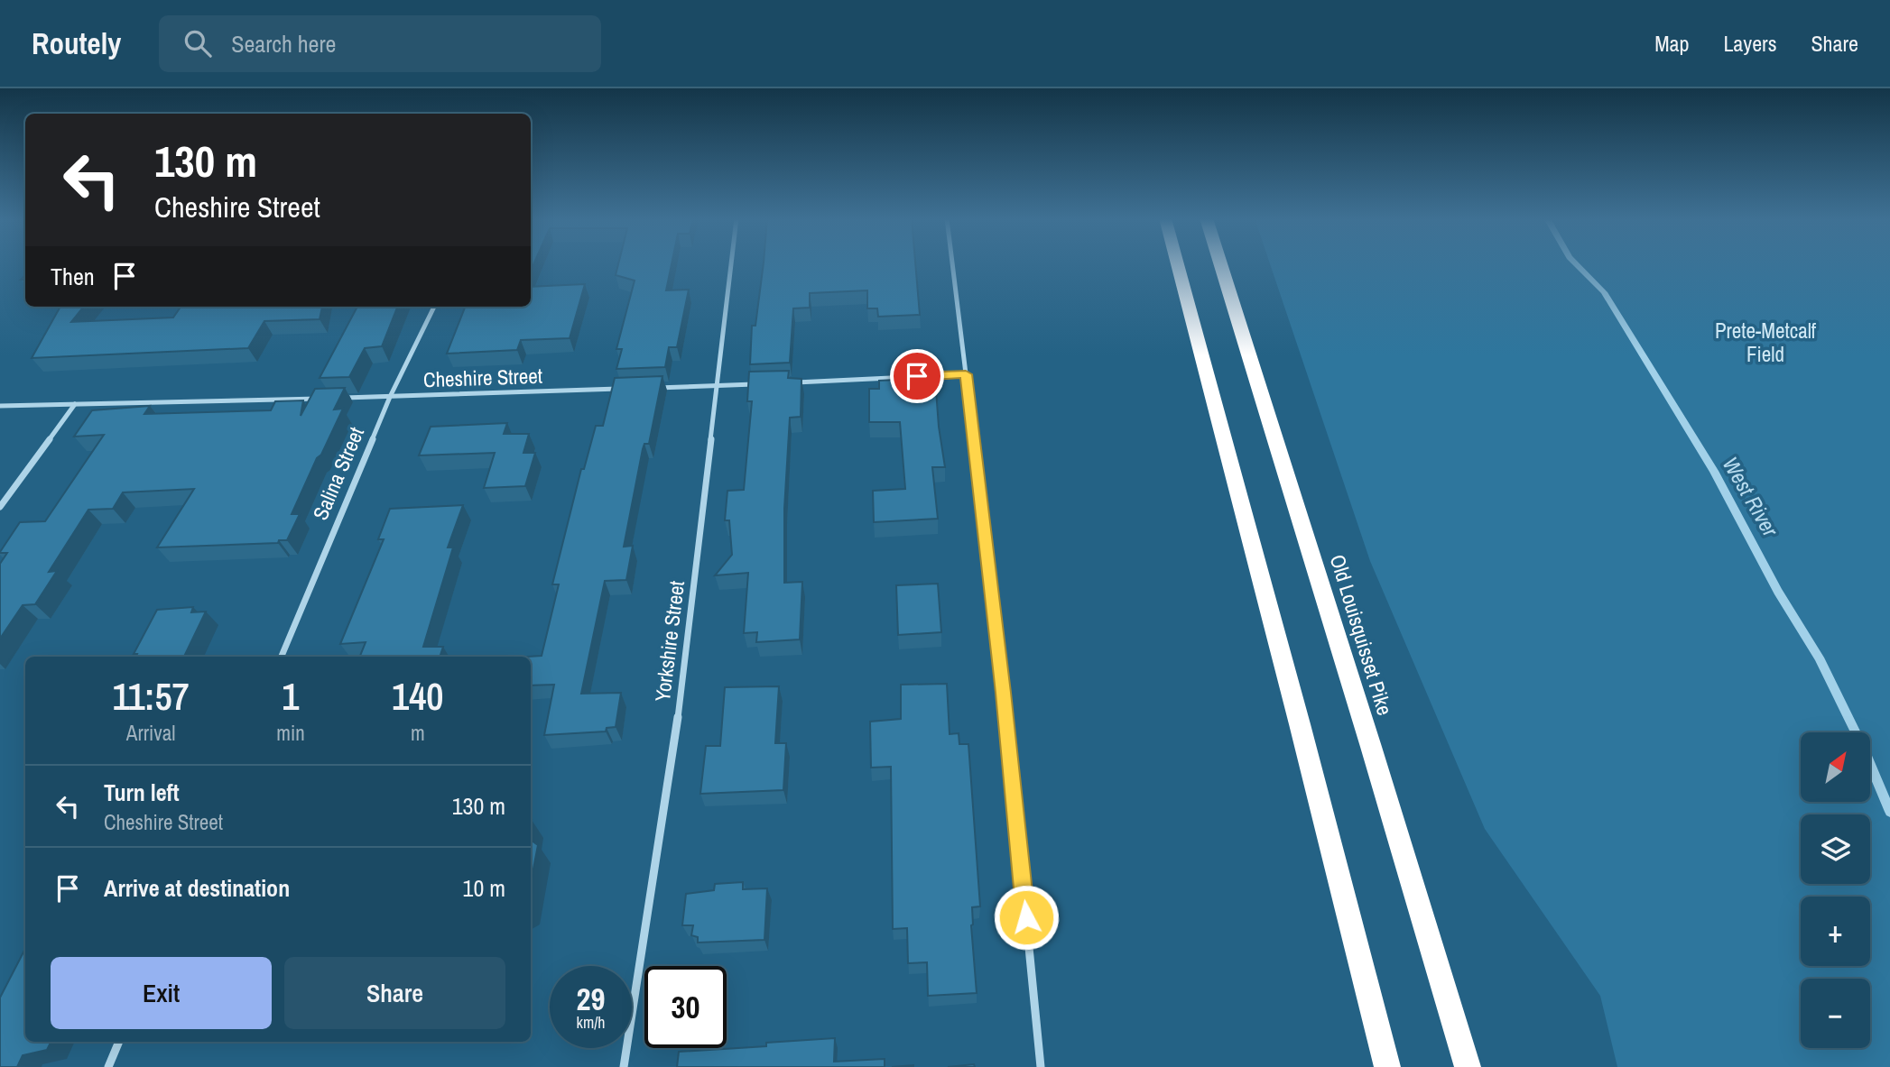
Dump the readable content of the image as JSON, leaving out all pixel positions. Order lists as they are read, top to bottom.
{
  "streets": {
    "highway": ["Old Louisquisset Pike"],
    "street": ["Cheshire Street", "Salina Street", "Yorkshire Street"]
  },
  "crossings": [
    ["Cheshire Street", "Salina Street"]
  ],
  "water": ["West River"],
  "parks": ["Prete-Metcalf Field"],
  "north": "top right",
  "page": {
    "header": "Routely",
    "search": "Search here",
    "nav": ["Map", "Layers", "Share"],
    "turn": ["130 m", "Cheshire Street"],
    "then": "Then",
    "eta": [
      "11:57",
      "Arrival",
      "1",
      "min",
      "140",
      "m"
    ],
    "map_buttons": ["+", "−"],
    "list": [
      {
        "name": "Turn left",
        "note": "Cheshire Street",
        "value": "130 m"
      },
      {
        "name": "Arrive at destination",
        "value": "10 m"
      }
    ],
    "buttons": ["Exit", "Share"],
    "speed": "29 km/h",
    "limit": "30"
  }
}
